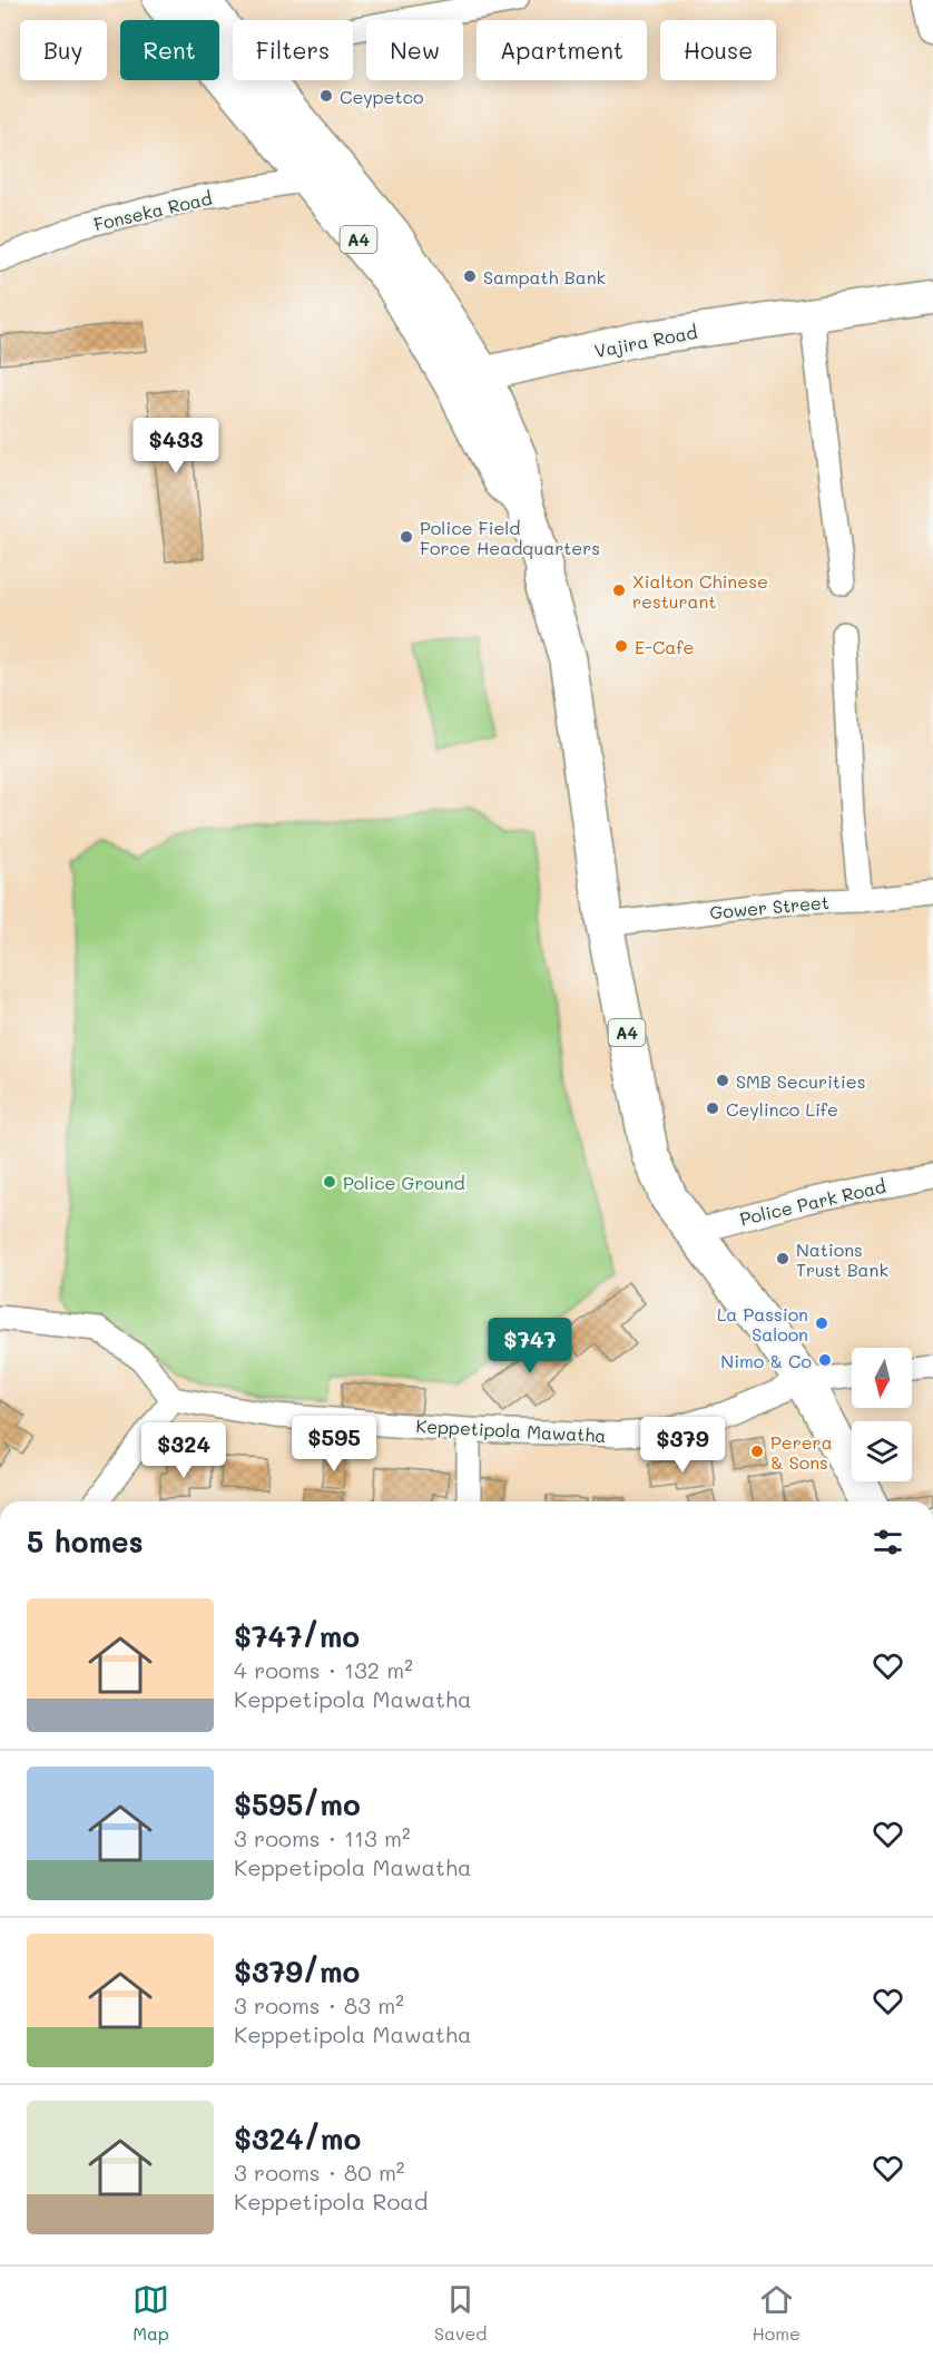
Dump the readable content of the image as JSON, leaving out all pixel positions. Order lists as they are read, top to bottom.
{
  "streets": {
    "highway": ["A4"],
    "main road": ["Vajira Road"],
    "street": [
      "Fonseka Road",
      "Gower Street",
      "Police Park Road",
      "Keppetipola Mawatha"
    ]
  },
  "crossings": [
    ["Fonseka Road", "A4"],
    ["A4", "Vajira Road"],
    ["A4", "Gower Street"],
    ["A4", "Police Park Road"],
    ["A4", "Keppetipola Mawatha"]
  ],
  "places": [
    "Ceypetco",
    "Sampath Bank",
    "Police Field Force Headquarters",
    "Xialton Chinese resturant",
    "E-Cafe",
    "SMB Securities",
    "Ceylinco Life",
    "Police Ground",
    "Nations Trust Bank",
    "La Passion Saloon",
    "Nimo & Co",
    "Perera & Sons"
  ],
  "north": "bottom",
  "page": {
    "chip": [
      "Buy",
      "Rent",
      "Filters",
      "New",
      "Apartment",
      "House"
    ],
    "price": [
      "$433",
      "$747",
      "$595",
      "$379",
      "$324"
    ],
    "heading": "5 homes",
    "list": [
      {
        "name": "$747/mo",
        "note": "4 rooms · 132 m² · Keppetipola Mawatha"
      },
      {
        "name": "$595/mo",
        "note": "3 rooms · 113 m² · Keppetipola Mawatha"
      },
      {
        "name": "$379/mo",
        "note": "3 rooms · 83 m² · Keppetipola Mawatha"
      },
      {
        "name": "$324/mo",
        "note": "3 rooms · 80 m² · Keppetipola Road"
      }
    ],
    "tabs": ["Map", "Saved", "Home"]
  }
}
